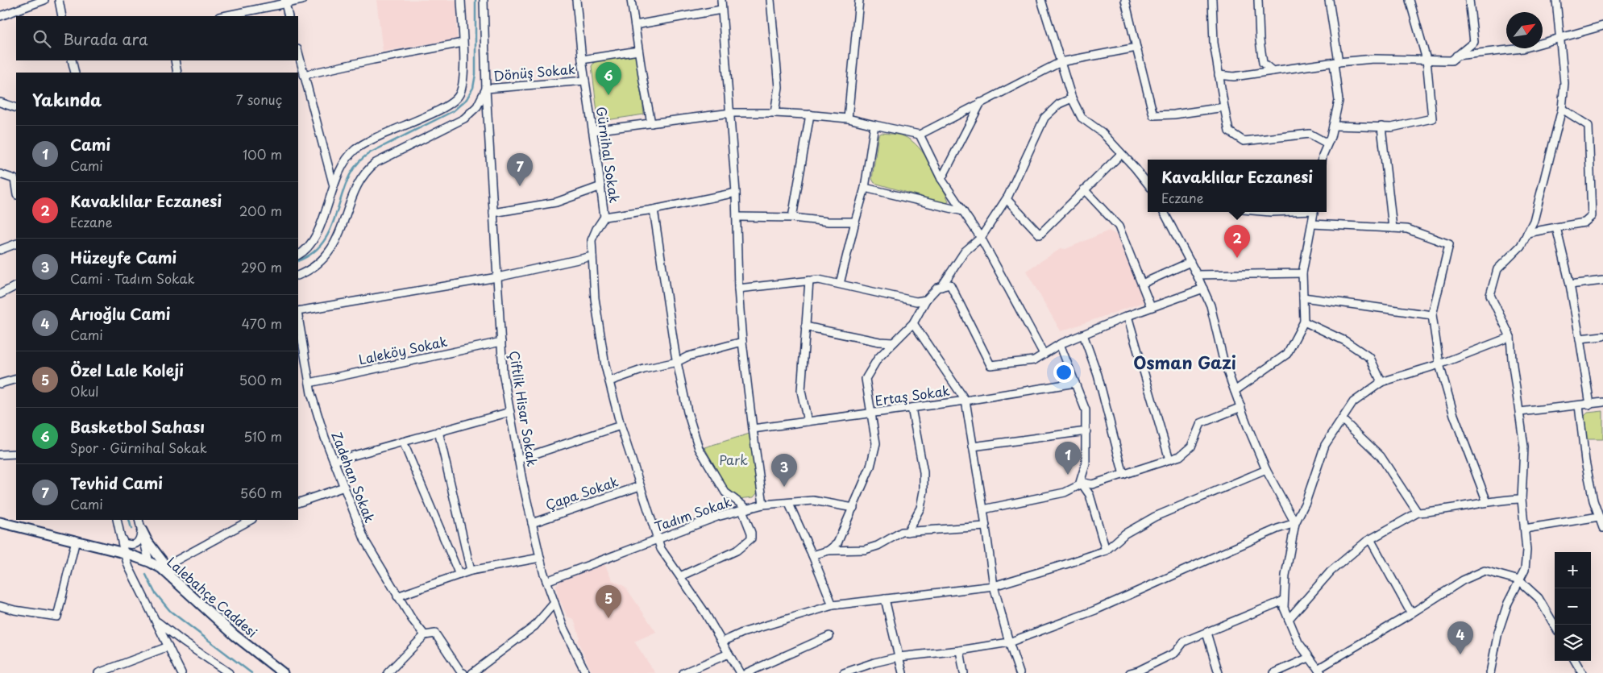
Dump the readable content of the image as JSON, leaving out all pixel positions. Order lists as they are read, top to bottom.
{
  "streets": {
    "street": [
      "Dönüş Sokak",
      "Gürnihal Sokak",
      "Laleköy Sokak",
      "Ertaş Sokak",
      "Çiftlik Hisar Sokak",
      "Zadehan Sokak",
      "Çapa Sokak",
      "Tadım Sokak",
      "Lalebahçe Caddesi"
    ]
  },
  "crossings": [
    ["Dönüş Sokak", "Gürnihal Sokak"],
    ["Dönüş Sokak", "Çiftlik Hisar Sokak"],
    ["Laleköy Sokak", "Çiftlik Hisar Sokak"],
    ["Laleköy Sokak", "Zadehan Sokak"],
    ["Çiftlik Hisar Sokak", "Çapa Sokak"],
    ["Çiftlik Hisar Sokak", "Tadım Sokak"]
  ],
  "districts": ["Osman Gazi"],
  "parks": ["Park"],
  "north": "top right",
  "page": {
    "search": "Burada ara",
    "pins": [
      "6",
      "7",
      "2",
      "1",
      "3",
      "5",
      "4"
    ],
    "heading": ["Yakında", "7 sonuç"],
    "list": [
      {
        "mark": "1",
        "name": "Cami",
        "note": "Cami",
        "value": "100 m"
      },
      {
        "mark": "2",
        "name": "Kavaklılar Eczanesi",
        "note": "Eczane",
        "value": "200 m"
      },
      {
        "mark": "3",
        "name": "Hüzeyfe Cami",
        "note": "Cami · Tadım Sokak",
        "value": "290 m"
      },
      {
        "mark": "4",
        "name": "Arıoğlu Cami",
        "note": "Cami",
        "value": "470 m"
      },
      {
        "mark": "5",
        "name": "Özel Lale Koleji",
        "note": "Okul",
        "value": "500 m"
      },
      {
        "mark": "6",
        "name": "Basketbol Sahası",
        "note": "Spor · Gürnihal Sokak",
        "value": "510 m"
      },
      {
        "mark": "7",
        "name": "Tevhid Cami",
        "note": "Cami",
        "value": "560 m"
      }
    ],
    "popup": ["Kavaklılar Eczanesi", "Eczane"],
    "map_buttons": ["+", "−"]
  }
}
